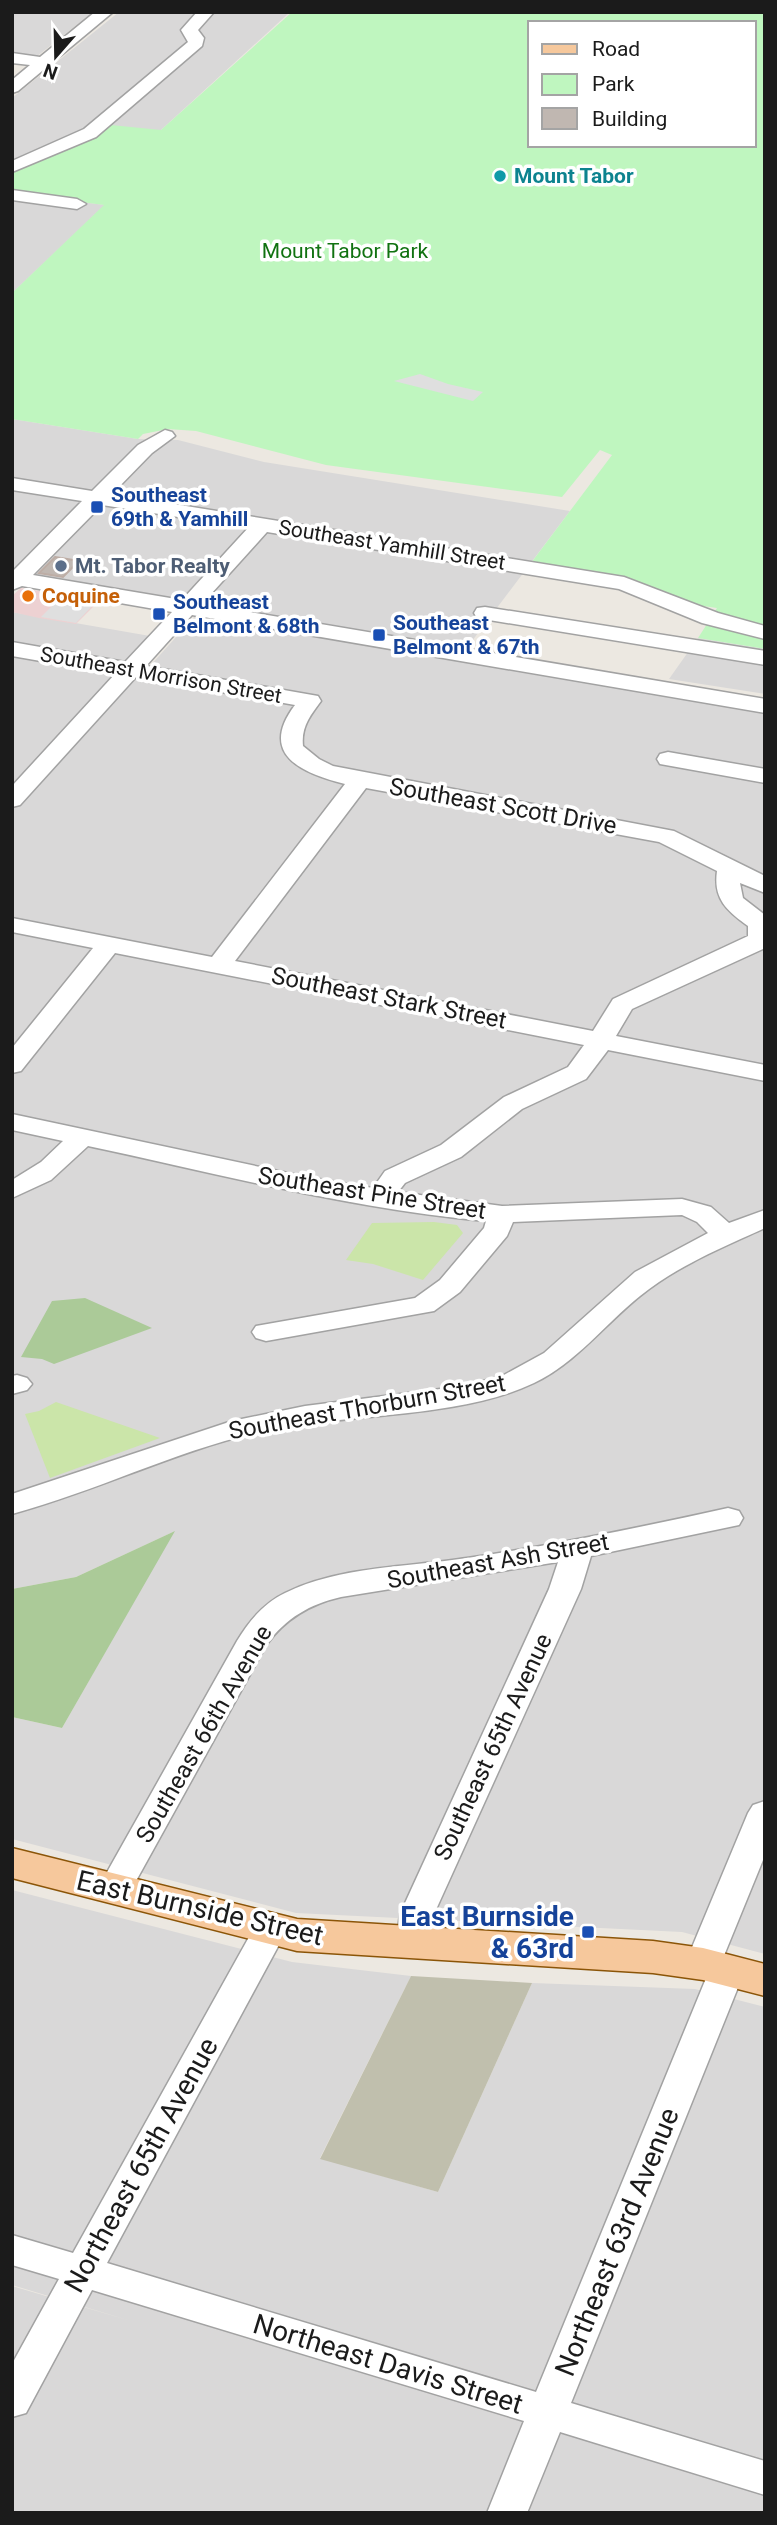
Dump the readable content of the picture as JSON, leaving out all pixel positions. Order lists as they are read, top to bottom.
{
  "streets": {
    "main road": ["East Burnside Street"],
    "street": [
      "Southeast Yamhill Street",
      "Southeast Morrison Street",
      "Southeast Scott Drive",
      "Southeast Stark Street",
      "Southeast Pine Street",
      "Southeast Thorburn Street",
      "Southeast Ash Street",
      "Southeast 66th Avenue",
      "Southeast 65th Avenue",
      "Northeast 65th Avenue",
      "Northeast 63rd Avenue",
      "Northeast Davis Street"
    ]
  },
  "crossings": [
    ["Southeast Morrison Street", "Southeast Scott Drive"],
    ["Southeast Pine Street", "Southeast Thorburn Street"],
    ["Southeast Ash Street", "Southeast 66th Avenue"],
    ["Southeast Ash Street", "Southeast 65th Avenue"],
    ["Southeast 66th Avenue", "East Burnside Street"],
    ["Southeast 65th Avenue", "East Burnside Street"],
    ["East Burnside Street", "Northeast 65th Avenue"],
    ["East Burnside Street", "Northeast 63rd Avenue"],
    ["Northeast 65th Avenue", "Northeast Davis Street"],
    ["Northeast 63rd Avenue", "Northeast Davis Street"]
  ],
  "parks": ["Mount Tabor Park"],
  "places": {
    "other": ["Mount Tabor", "Mt. Tabor Realty", "Coquine"],
    "transit": [
      "Southeast 69th & Yamhill",
      "Southeast Belmont & 68th",
      "Southeast Belmont & 67th",
      "East Burnside & 63rd"
    ]
  },
  "legend": ["Road", "Park", "Building"],
  "north": "bottom"
}
